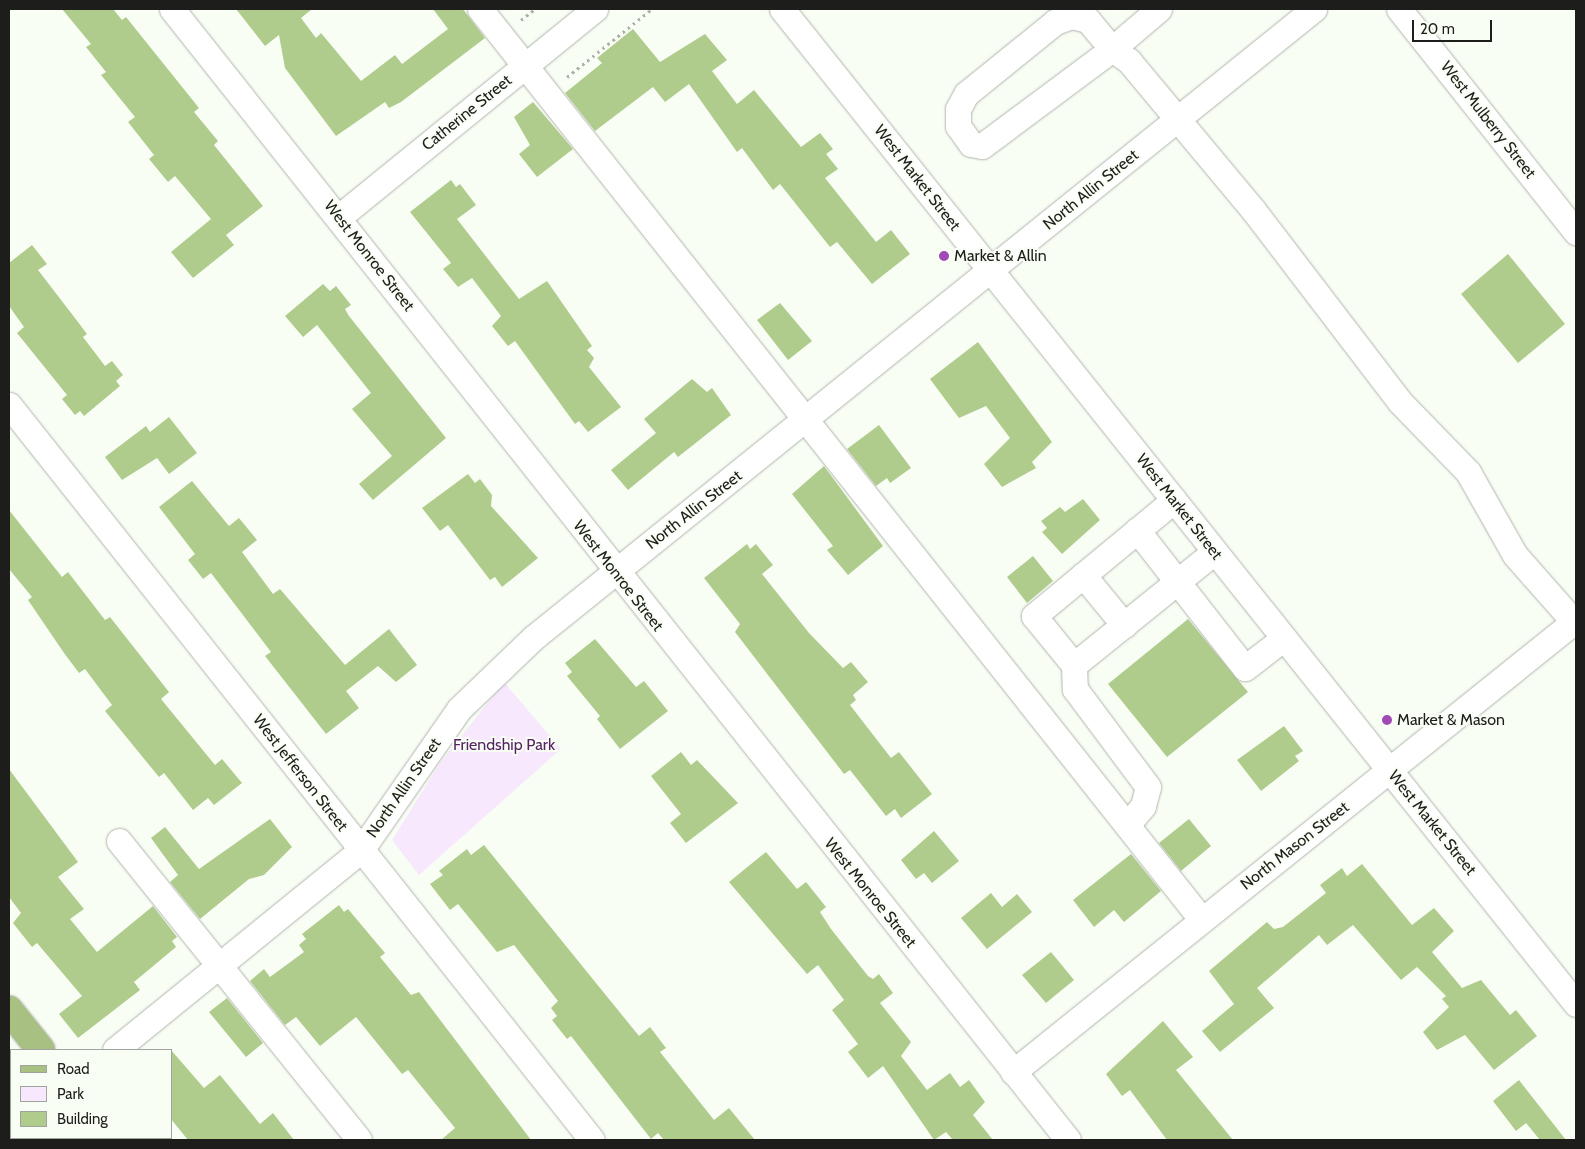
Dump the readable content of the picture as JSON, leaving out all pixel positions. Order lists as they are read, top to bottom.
{
  "streets": {
    "street": [
      "Catherine Street",
      "West Mulberry Street",
      "West Market Street",
      "North Allin Street",
      "West Monroe Street",
      "West Jefferson Street",
      "North Mason Street"
    ]
  },
  "crossings": [
    ["Catherine Street", "West Monroe Street"],
    ["West Market Street", "North Allin Street"],
    ["West Market Street", "North Mason Street"],
    ["North Allin Street", "West Monroe Street"],
    ["North Allin Street", "West Jefferson Street"],
    ["West Monroe Street", "North Mason Street"]
  ],
  "parks": ["Friendship Park"],
  "places": ["Market & Allin", "Market & Mason"],
  "legend": ["Road", "Park", "Building"],
  "scale_bar": "20 m"
}
